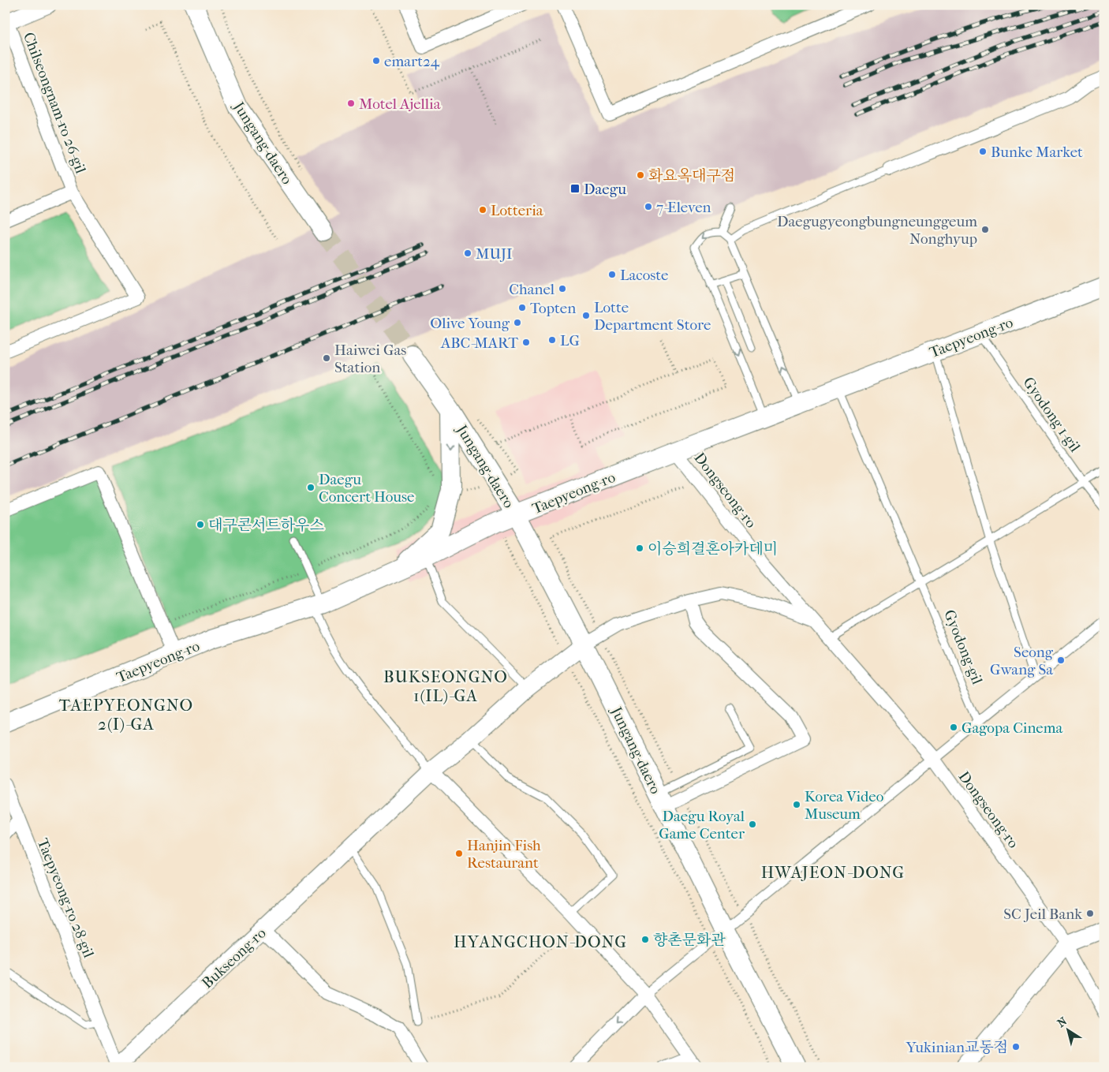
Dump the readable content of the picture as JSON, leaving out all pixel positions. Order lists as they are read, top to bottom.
{
  "streets": {
    "main road": ["Jungang-daero", "Taepyeong-ro"],
    "street": [
      "Chilseongnam-ro 26-gil",
      "Dongseong-ro",
      "Taepyeong-ro 28-gil",
      "Bukseong-ro"
    ],
    "lane": ["Gyodong 1-gil", "Gyodong-gil"]
  },
  "crossings": [
    ["Jungang-daero", "Taepyeong-ro"],
    ["Jungang-daero", "Bukseong-ro"],
    ["Taepyeong-ro", "Gyodong 1-gil"],
    ["Taepyeong-ro", "Dongseong-ro"],
    ["Taepyeong-ro 28-gil", "Bukseong-ro"]
  ],
  "districts": [
    "BUKSEONGNO 1(IL)-GA",
    "TAEPYEONGNO 2(I)-GA",
    "HWAJEON-DONG",
    "HYANGCHON-DONG"
  ],
  "places": {
    "other": [
      "emart24",
      "Motel Ajellia",
      "Bunke Market",
      "화요옥대구점",
      "7-Eleven",
      "Lotteria",
      "Daegugyeongbungneunggeum Nonghyup",
      "MUJI",
      "Lacoste",
      "Chanel",
      "Topten",
      "Lotte Department Store",
      "Olive Young",
      "LG",
      "ABC-MART",
      "Haiwei Gas Station",
      "Daegu Concert House",
      "대구콘서트하우스",
      "이승희결혼아카데미",
      "Seong Gwang Sa",
      "Gagopa Cinema",
      "Korea Video Museum",
      "Daegu Royal Game Center",
      "Hanjin Fish Restaurant",
      "SC Jeil Bank",
      "향촌문화관",
      "Yukinian교동점"
    ],
    "transit": ["Daegu"]
  },
  "north": "top left"
}
